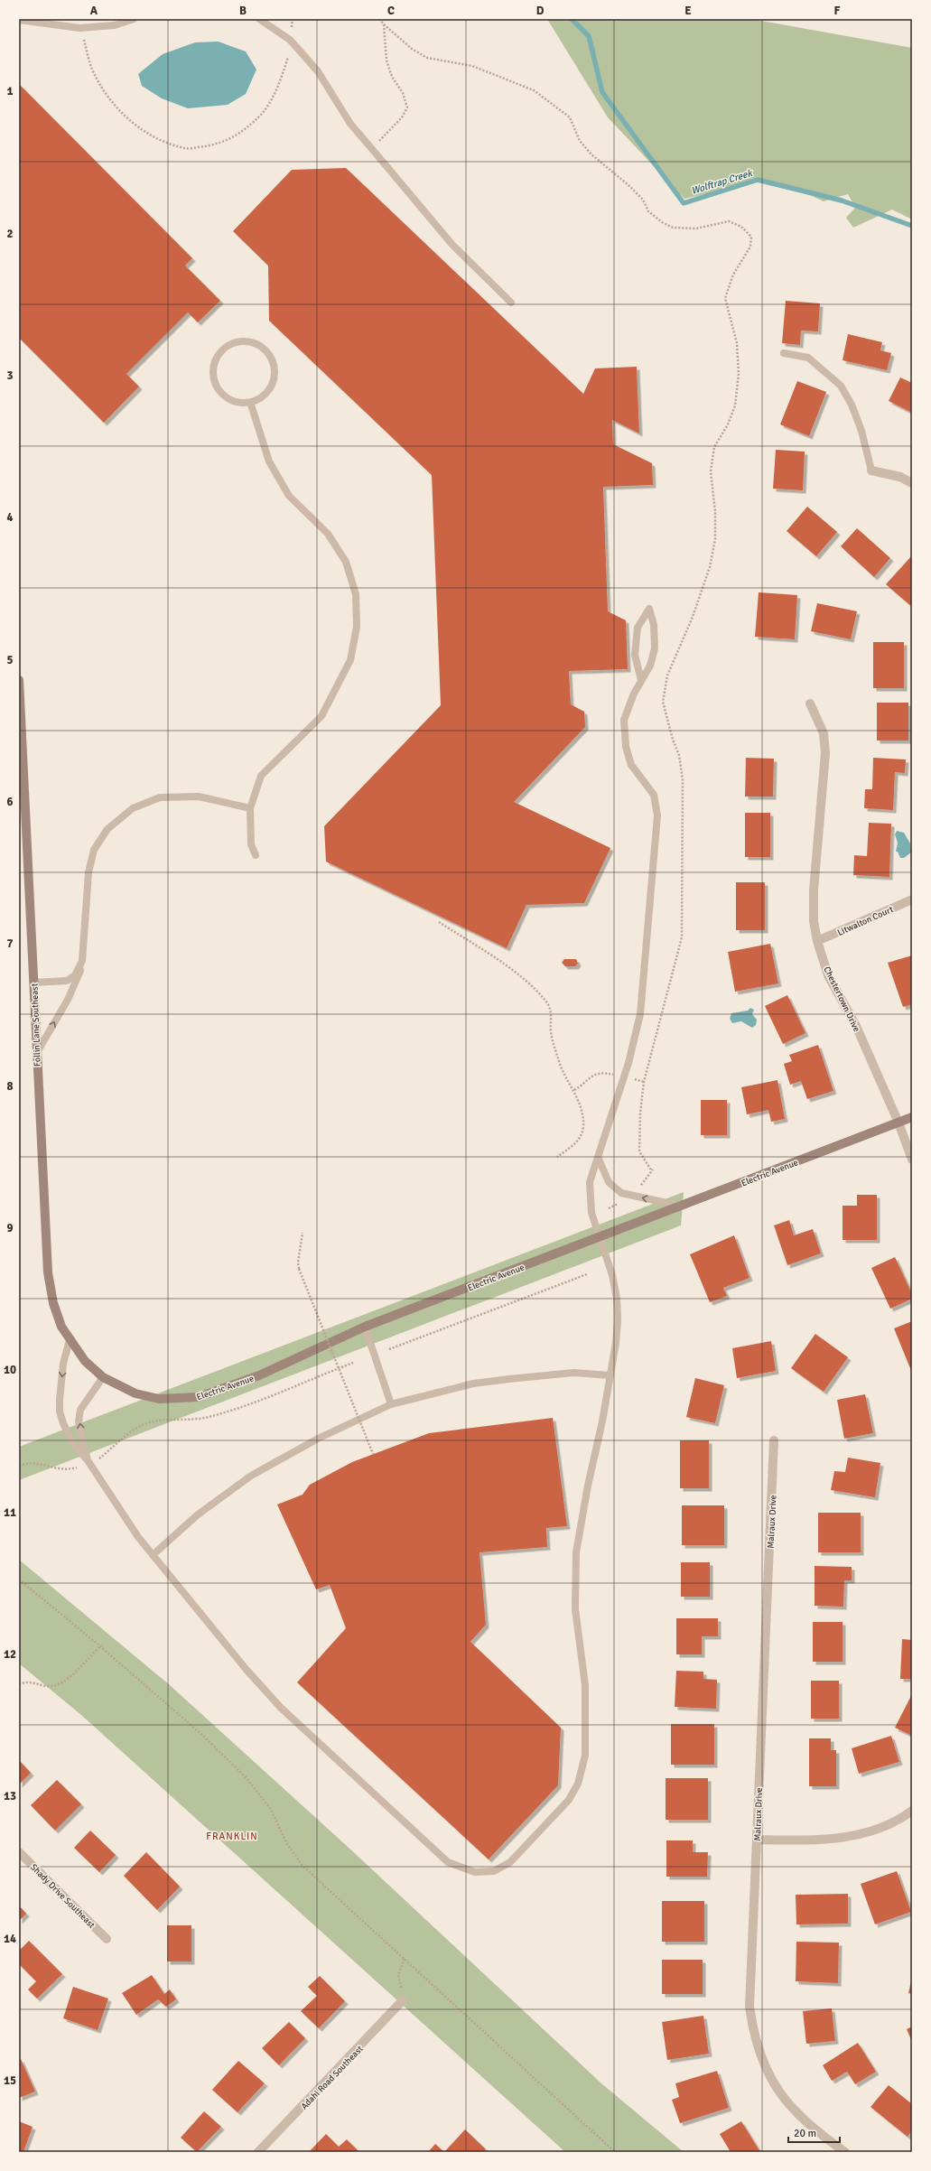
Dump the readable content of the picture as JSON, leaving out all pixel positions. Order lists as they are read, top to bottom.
{
  "streets": {
    "street": [
      "Litwalton Court",
      "Chestertown Drive",
      "Follin Lane Southeast",
      "Electric Avenue",
      "Malraux Drive",
      "Shady Drive Southeast",
      "Adahi Road Southeast"
    ]
  },
  "crossings": [
    ["Litwalton Court", "Chestertown Drive"],
    ["Chestertown Drive", "Electric Avenue"],
    ["Follin Lane Southeast", "Electric Avenue"]
  ],
  "districts": ["FRANKLIN"],
  "water": ["Wolftrap Creek"],
  "scale_bar": "20 m",
  "grid": {
    "columns": [
      "A",
      "B",
      "C",
      "D",
      "E",
      "F"
    ],
    "rows": [
      "1",
      "2",
      "3",
      "4",
      "5",
      "6",
      "7",
      "8",
      "9",
      "10",
      "11",
      "12",
      "13",
      "14",
      "15"
    ]
  }
}
